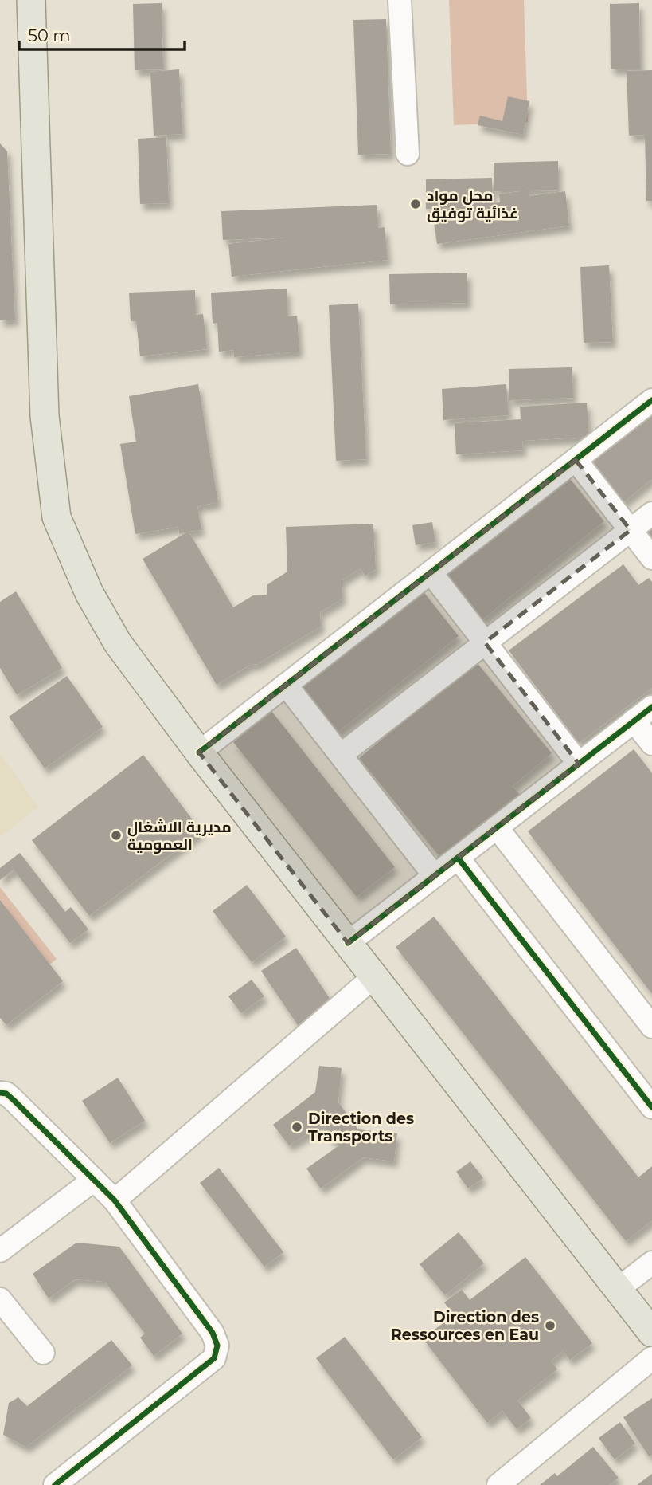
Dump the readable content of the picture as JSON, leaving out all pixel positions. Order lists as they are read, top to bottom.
{
  "places": [
    "محل مواد غذائية توفيق",
    "مديرية الاشغال العمومية",
    "Direction des Transports",
    "Direction des Ressources en Eau"
  ],
  "scale_bar": "50 m"
}
